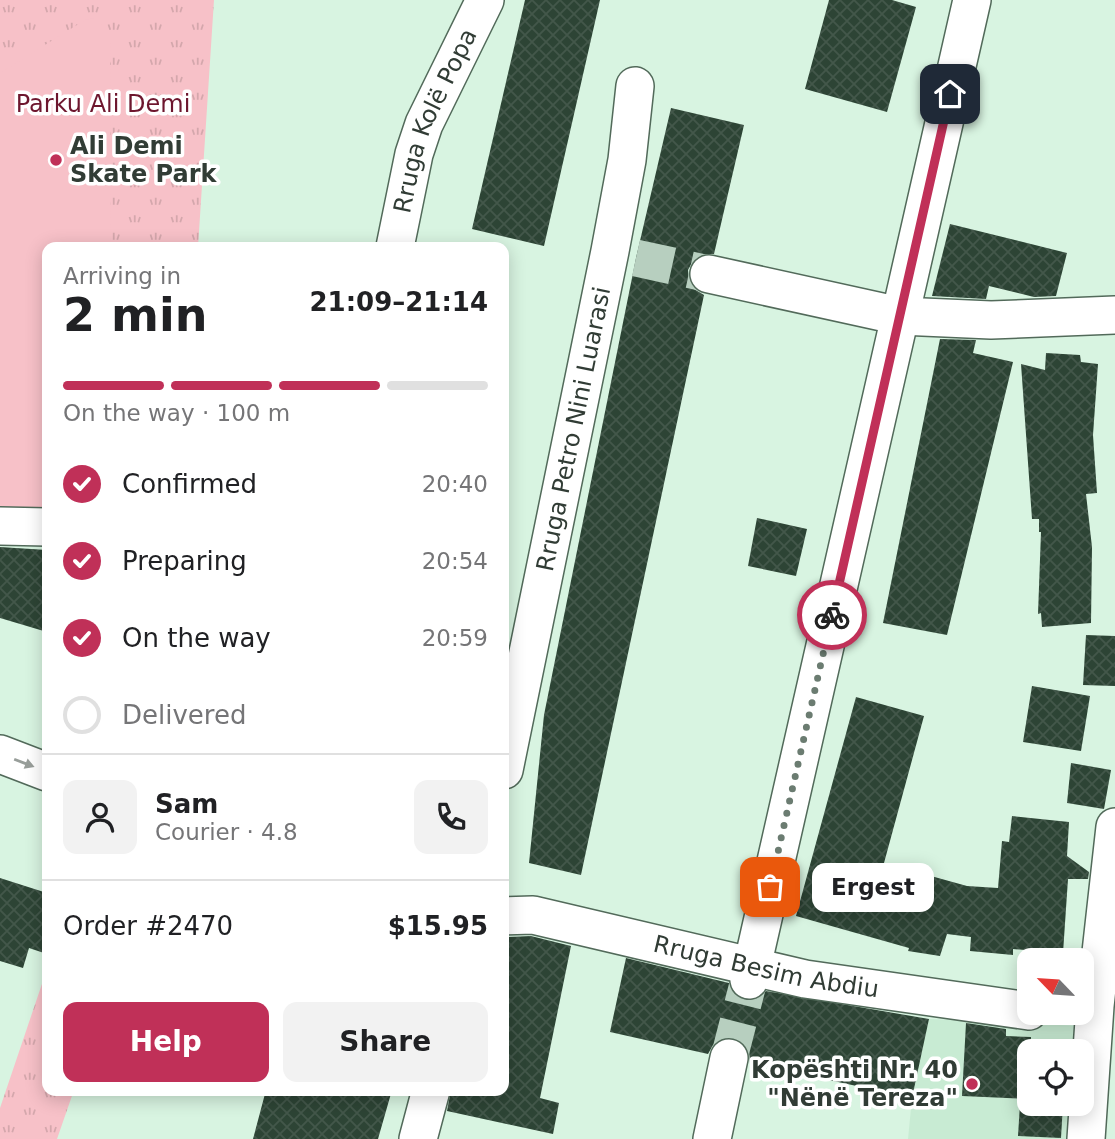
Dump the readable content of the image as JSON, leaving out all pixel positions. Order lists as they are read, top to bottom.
{
  "streets": {
    "street": ["Rruga Kolë Popa", "Rruga Petro Nini Luarasi", "Rruga Besim Abdiu"]
  },
  "parks": ["Parku Ali Demi"],
  "places": ["Ali Demi Skate Park", "Ergest", "Kopështi Nr. 40 \"Nënë Tereza\""],
  "north": "top left",
  "page": {
    "heading": ["2 min", "Arriving in", "21:09–21:14"],
    "panel": [
      "Sam",
      "Courier · 4.8",
      "Order #2470",
      "$15.95"
    ],
    "bar": "On the way · 100 m",
    "list": [
      ["Confirmed", "20:40"],
      ["Preparing", "20:54"],
      ["On the way", "20:59"],
      "Delivered"
    ],
    "bubble": "Ergest",
    "buttons": ["Help", "Share"]
  }
}
